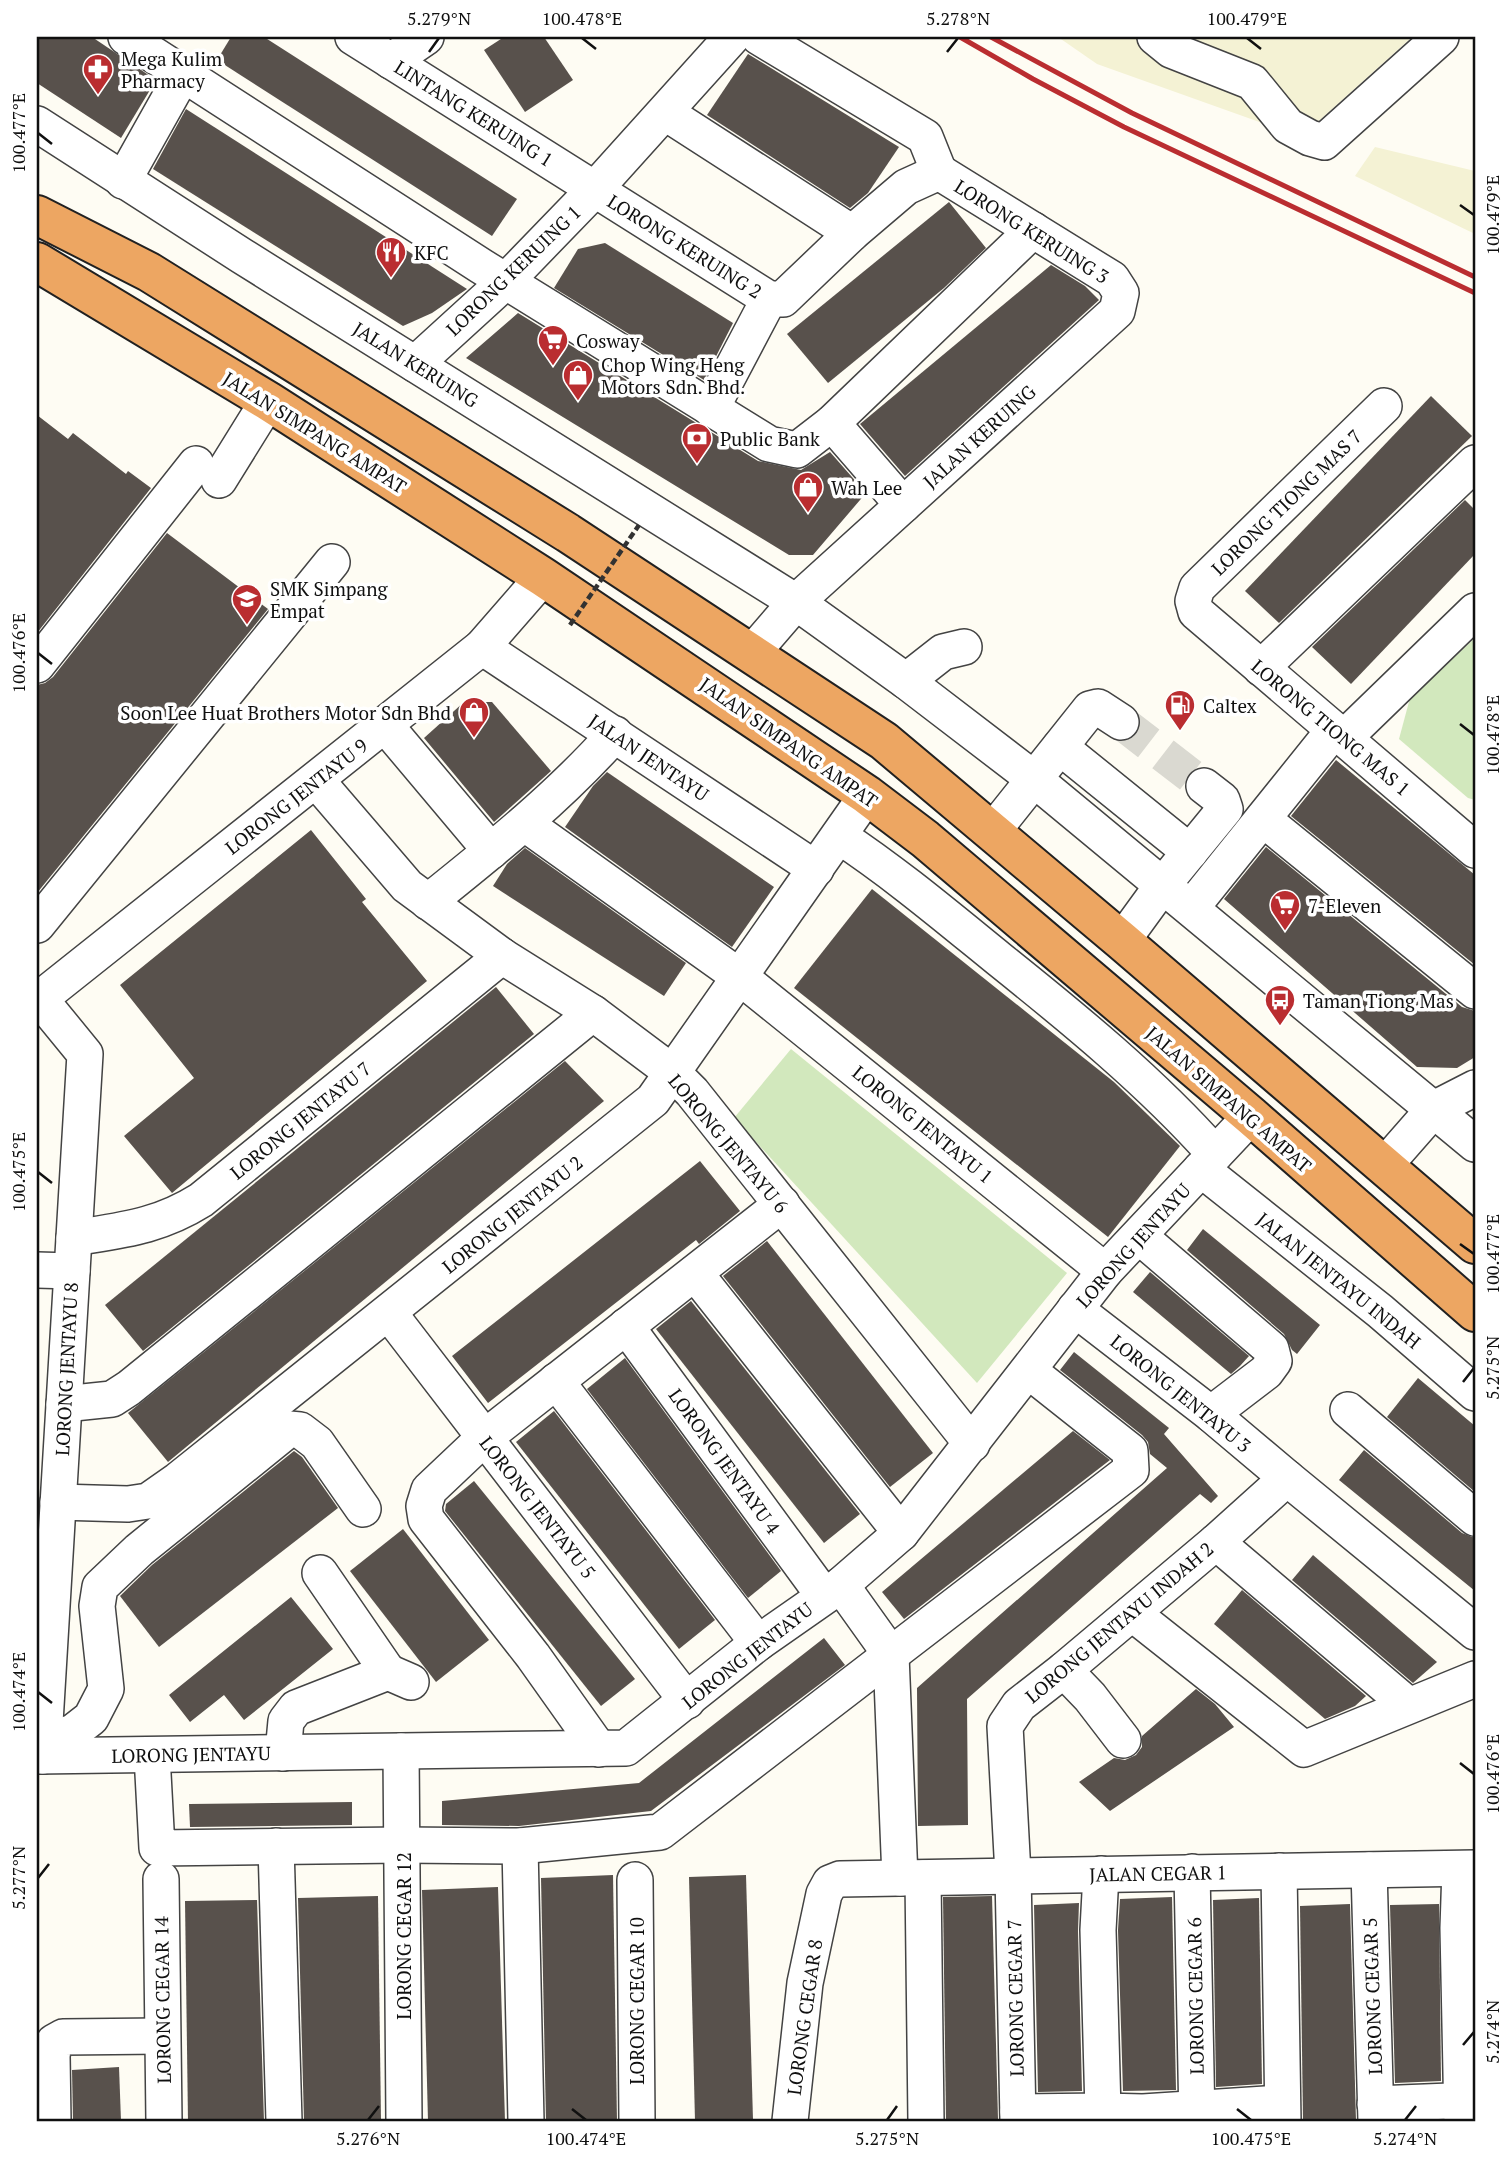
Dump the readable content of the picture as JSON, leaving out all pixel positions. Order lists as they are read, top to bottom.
{
  "streets": {
    "highway": ["JALAN SIMPANG AMPAT"],
    "street": [
      "LINTANG KERUING 1",
      "LORONG KERUING 3",
      "LORONG KERUING 2",
      "LORONG KERUING 1",
      "JALAN KERUING",
      "LORONG TIONG MAS 7",
      "LORONG TIONG MAS 1",
      "JALAN JENTAYU",
      "LORONG JENTAYU 9",
      "LORONG JENTAYU 7",
      "LORONG JENTAYU 1",
      "LORONG JENTAYU 6",
      "LORONG JENTAYU 2",
      "LORONG JENTAYU",
      "JALAN JENTAYU INDAH",
      "LORONG JENTAYU 8",
      "LORONG JENTAYU 3",
      "LORONG JENTAYU 4",
      "LORONG JENTAYU 5",
      "LORONG JENTAYU INDAH 2",
      "JALAN CEGAR 1",
      "LORONG CEGAR 12",
      "LORONG CEGAR 6",
      "LORONG CEGAR 5",
      "LORONG CEGAR 7",
      "LORONG CEGAR 14",
      "LORONG CEGAR 10",
      "LORONG CEGAR 8"
    ]
  },
  "crossings": [
    ["LINTANG KERUING 1", "LORONG KERUING 2"],
    ["LINTANG KERUING 1", "LORONG KERUING 1"],
    ["LORONG KERUING 3", "LORONG KERUING 2"],
    ["LORONG KERUING 3", "JALAN KERUING"],
    ["LORONG KERUING 2", "LORONG KERUING 1"],
    ["LORONG KERUING 1", "JALAN KERUING"],
    ["JALAN SIMPANG AMPAT", "LORONG JENTAYU 9"],
    ["JALAN SIMPANG AMPAT", "LORONG JENTAYU 2"],
    ["JALAN SIMPANG AMPAT", "LORONG JENTAYU"],
    ["LORONG TIONG MAS 7", "LORONG TIONG MAS 1"],
    ["JALAN JENTAYU", "LORONG JENTAYU 9"],
    ["JALAN JENTAYU", "LORONG JENTAYU 2"],
    ["LORONG JENTAYU 9", "LORONG JENTAYU 6"],
    ["LORONG JENTAYU 9", "LORONG JENTAYU 8"],
    ["LORONG JENTAYU 7", "LORONG JENTAYU 6"],
    ["LORONG JENTAYU 7", "LORONG JENTAYU 8"],
    ["LORONG JENTAYU 1", "LORONG JENTAYU 2"],
    ["LORONG JENTAYU 1", "LORONG JENTAYU"],
    ["LORONG JENTAYU 6", "LORONG JENTAYU 2"],
    ["LORONG JENTAYU 6", "LORONG JENTAYU"],
    ["LORONG JENTAYU 2", "JALAN JENTAYU INDAH"],
    ["LORONG JENTAYU 2", "LORONG JENTAYU 8"],
    ["LORONG JENTAYU 2", "LORONG JENTAYU 5"],
    ["LORONG JENTAYU", "JALAN JENTAYU INDAH"],
    ["LORONG JENTAYU", "LORONG JENTAYU 8"],
    ["LORONG JENTAYU", "LORONG JENTAYU 3"],
    ["LORONG JENTAYU", "LORONG JENTAYU 4"],
    ["LORONG JENTAYU", "LORONG JENTAYU 5"],
    ["LORONG JENTAYU", "LORONG CEGAR 12"],
    ["LORONG JENTAYU 3", "LORONG JENTAYU INDAH 2"],
    ["LORONG JENTAYU INDAH 2", "JALAN CEGAR 1"],
    ["LORONG JENTAYU INDAH 2", "LORONG CEGAR 7"],
    ["JALAN CEGAR 1", "LORONG CEGAR 6"],
    ["JALAN CEGAR 1", "LORONG CEGAR 5"],
    ["JALAN CEGAR 1", "LORONG CEGAR 7"],
    ["JALAN CEGAR 1", "LORONG CEGAR 8"]
  ],
  "places": {
    "pharmacy": ["Mega Kulim Pharmacy"],
    "restaurant": ["KFC"],
    "supermarket": ["Cosway", "7-Eleven"],
    "shop": ["Chop Wing Heng Motors Sdn. Bhd.", "Wah Lee", "Soon Lee Huat Brothers Motor Sdn Bhd"],
    "bank": ["Public Bank"],
    "school or university": ["SMK Simpang Empat"],
    "fuel station": ["Caltex"],
    "bus stop": ["Taman Tiong Mas"]
  },
  "coordinates": [
    "5.279°N",
    "100.478°E",
    "5.278°N",
    "100.479°E",
    "100.477°E",
    "100.476°E",
    "100.475°E",
    "5.275°N",
    "100.474°E",
    "5.277°N",
    "5.274°N",
    "5.276°N"
  ]
}
